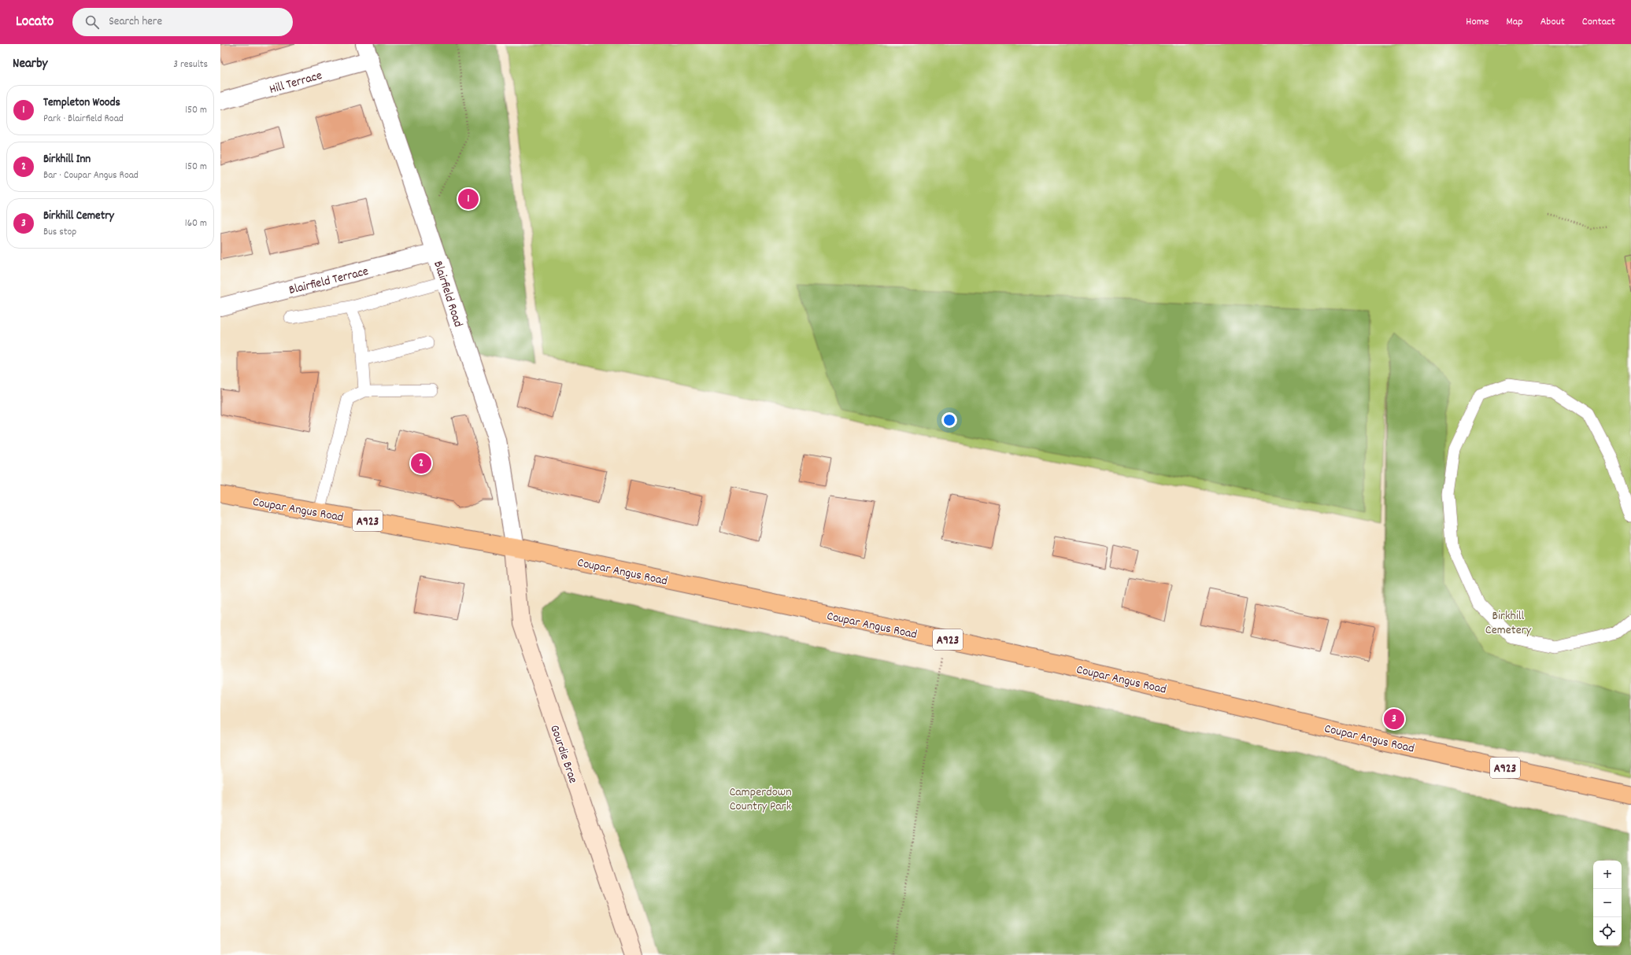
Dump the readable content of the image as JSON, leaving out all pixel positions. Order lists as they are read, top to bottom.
{
  "streets": {
    "main road": ["Coupar Angus Road", "A923"],
    "street": [
      "Hill Terrace",
      "Blairfield Terrace",
      "Blairfield Road",
      "Gourdie Brae"
    ]
  },
  "crossings": [
    ["Hill Terrace", "Blairfield Road"],
    ["Blairfield Terrace", "Blairfield Road"],
    ["Blairfield Road", "Coupar Angus Road"],
    ["Blairfield Road", "Gourdie Brae"],
    ["Coupar Angus Road", "Gourdie Brae"]
  ],
  "parks": ["Birkhill Cemetery", "Camperdown Country Park"],
  "page": {
    "header": "Locato",
    "search": "Search here",
    "nav": [
      "Home",
      "Map",
      "About",
      "Contact"
    ],
    "heading": ["Nearby", "3 results"],
    "list": [
      {
        "mark": "1",
        "name": "Templeton Woods",
        "note": "Park · Blairfield Road",
        "value": "150 m"
      },
      {
        "mark": "2",
        "name": "Birkhill Inn",
        "note": "Bar · Coupar Angus Road",
        "value": "150 m"
      },
      {
        "mark": "3",
        "name": "Birkhill Cemetry",
        "note": "Bus stop",
        "value": "160 m"
      }
    ],
    "pins": ["1", "2", "3"],
    "map_buttons": ["+", "−"]
  }
}
